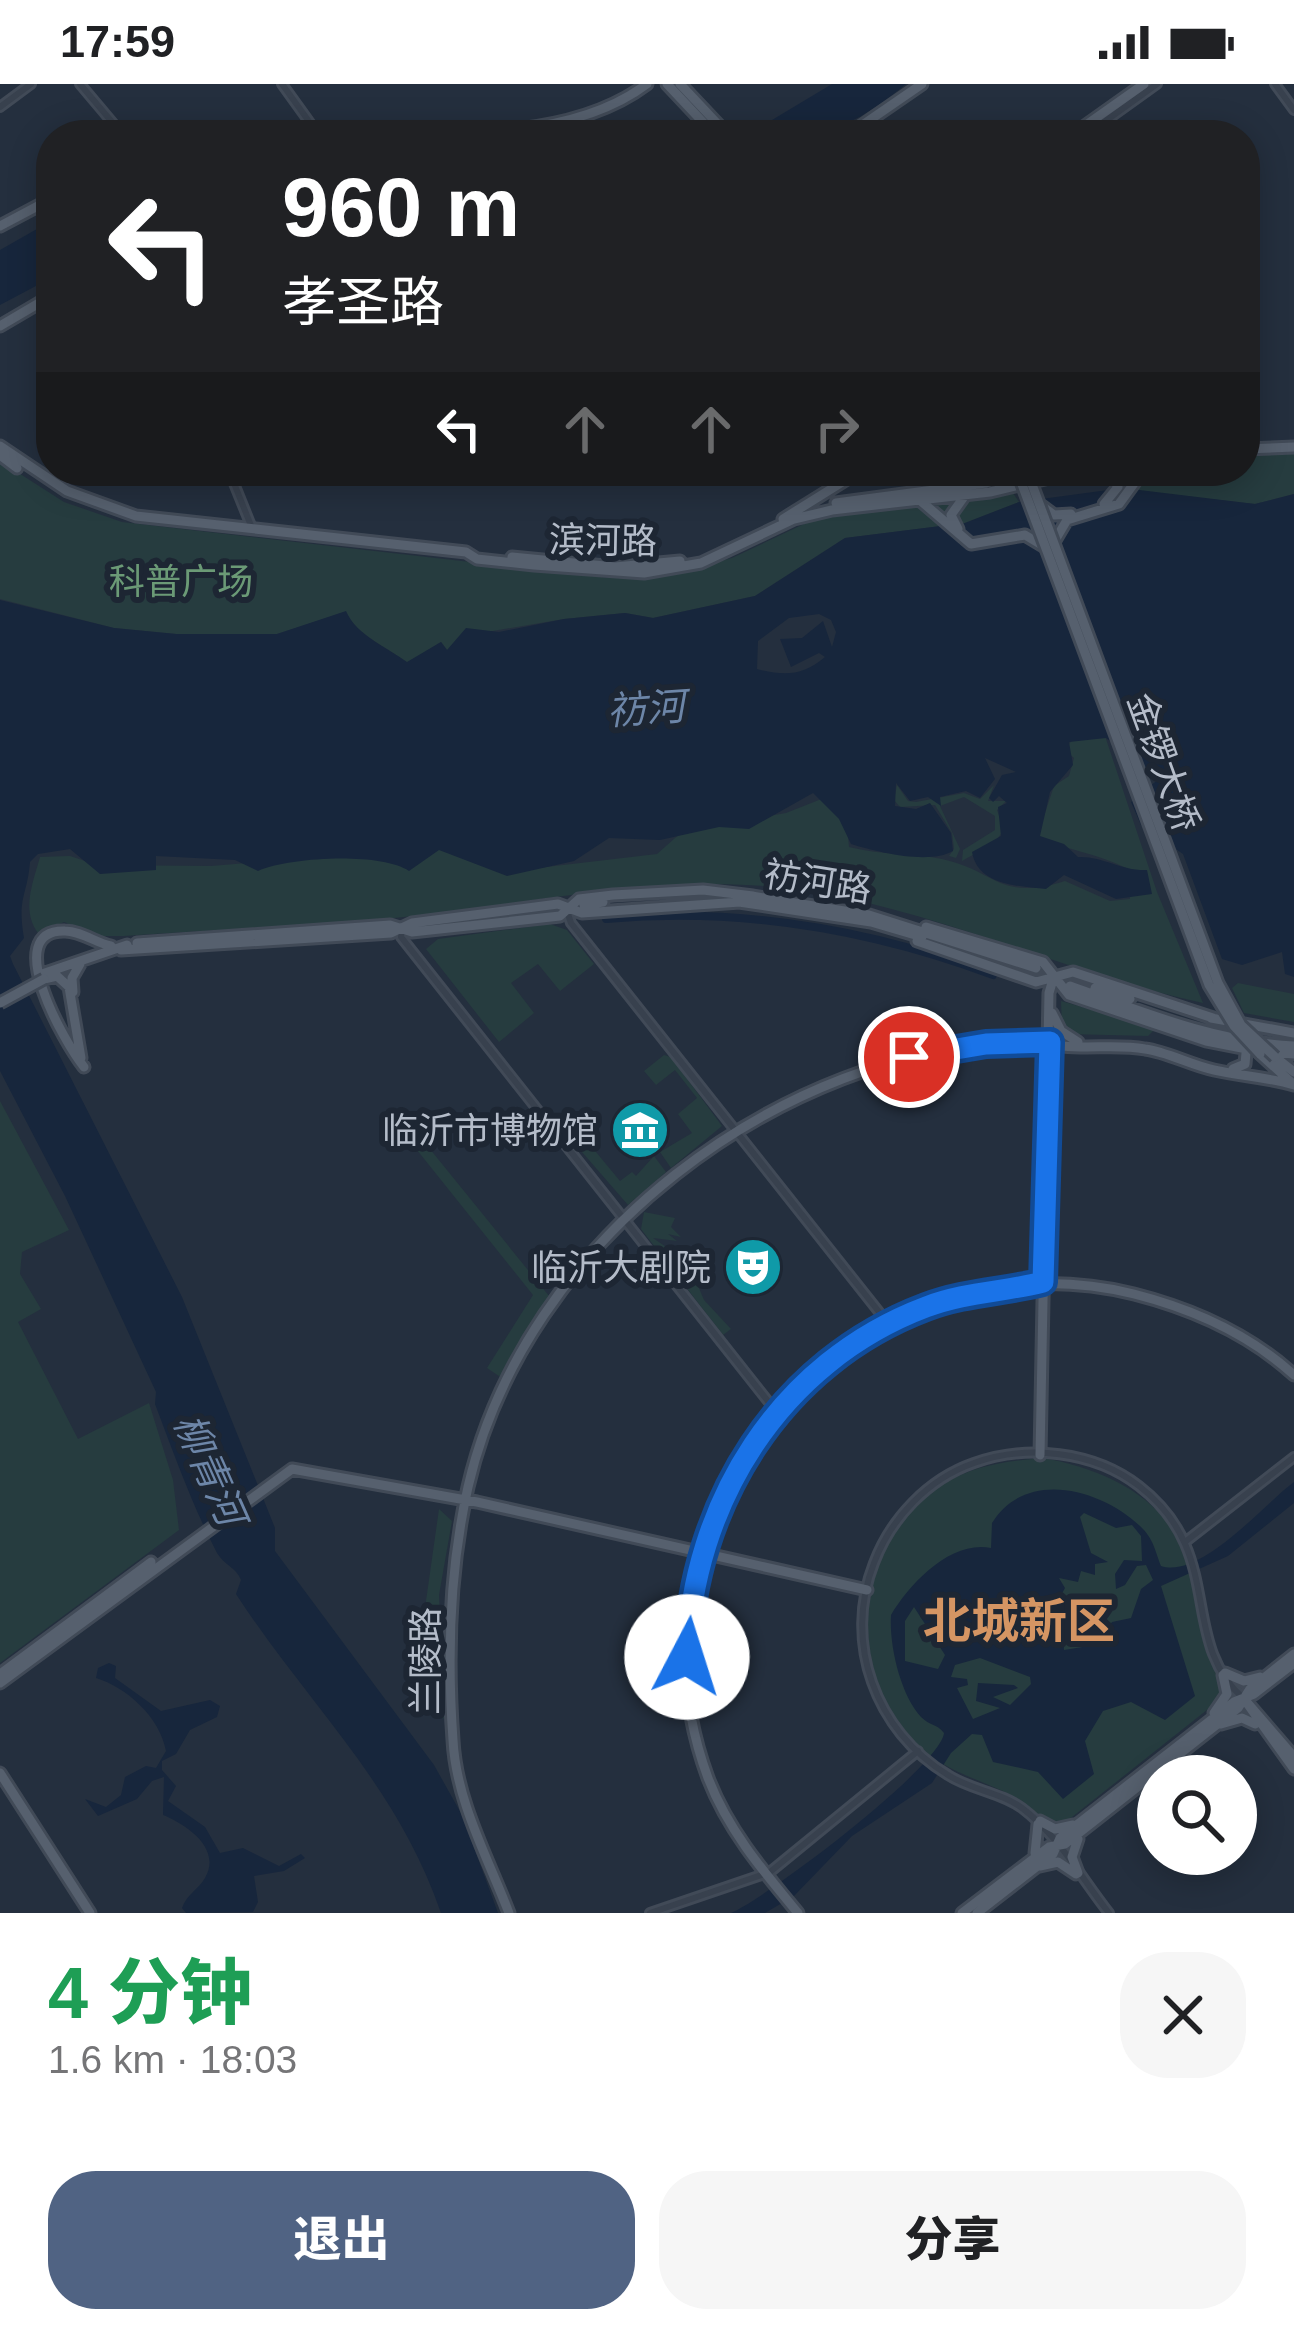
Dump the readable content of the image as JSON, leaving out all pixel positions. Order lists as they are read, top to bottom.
{
  "streets": {
    "main road": [
      "滨河路",
      "金锣大桥",
      "祊河路",
      "兰陵路"
    ]
  },
  "districts": ["北城新区"],
  "water": ["祊河", "柳青河"],
  "parks": ["科普广场"],
  "places": {
    "museum": ["临沂市博物馆"],
    "theatre": ["临沂大剧院"]
  },
  "page": {
    "status": "17:59",
    "turn": ["960 m", "孝圣路"],
    "heading": ["4 分钟", "1.6 km · 18:03"],
    "buttons": ["退出", "分享"]
  }
}
